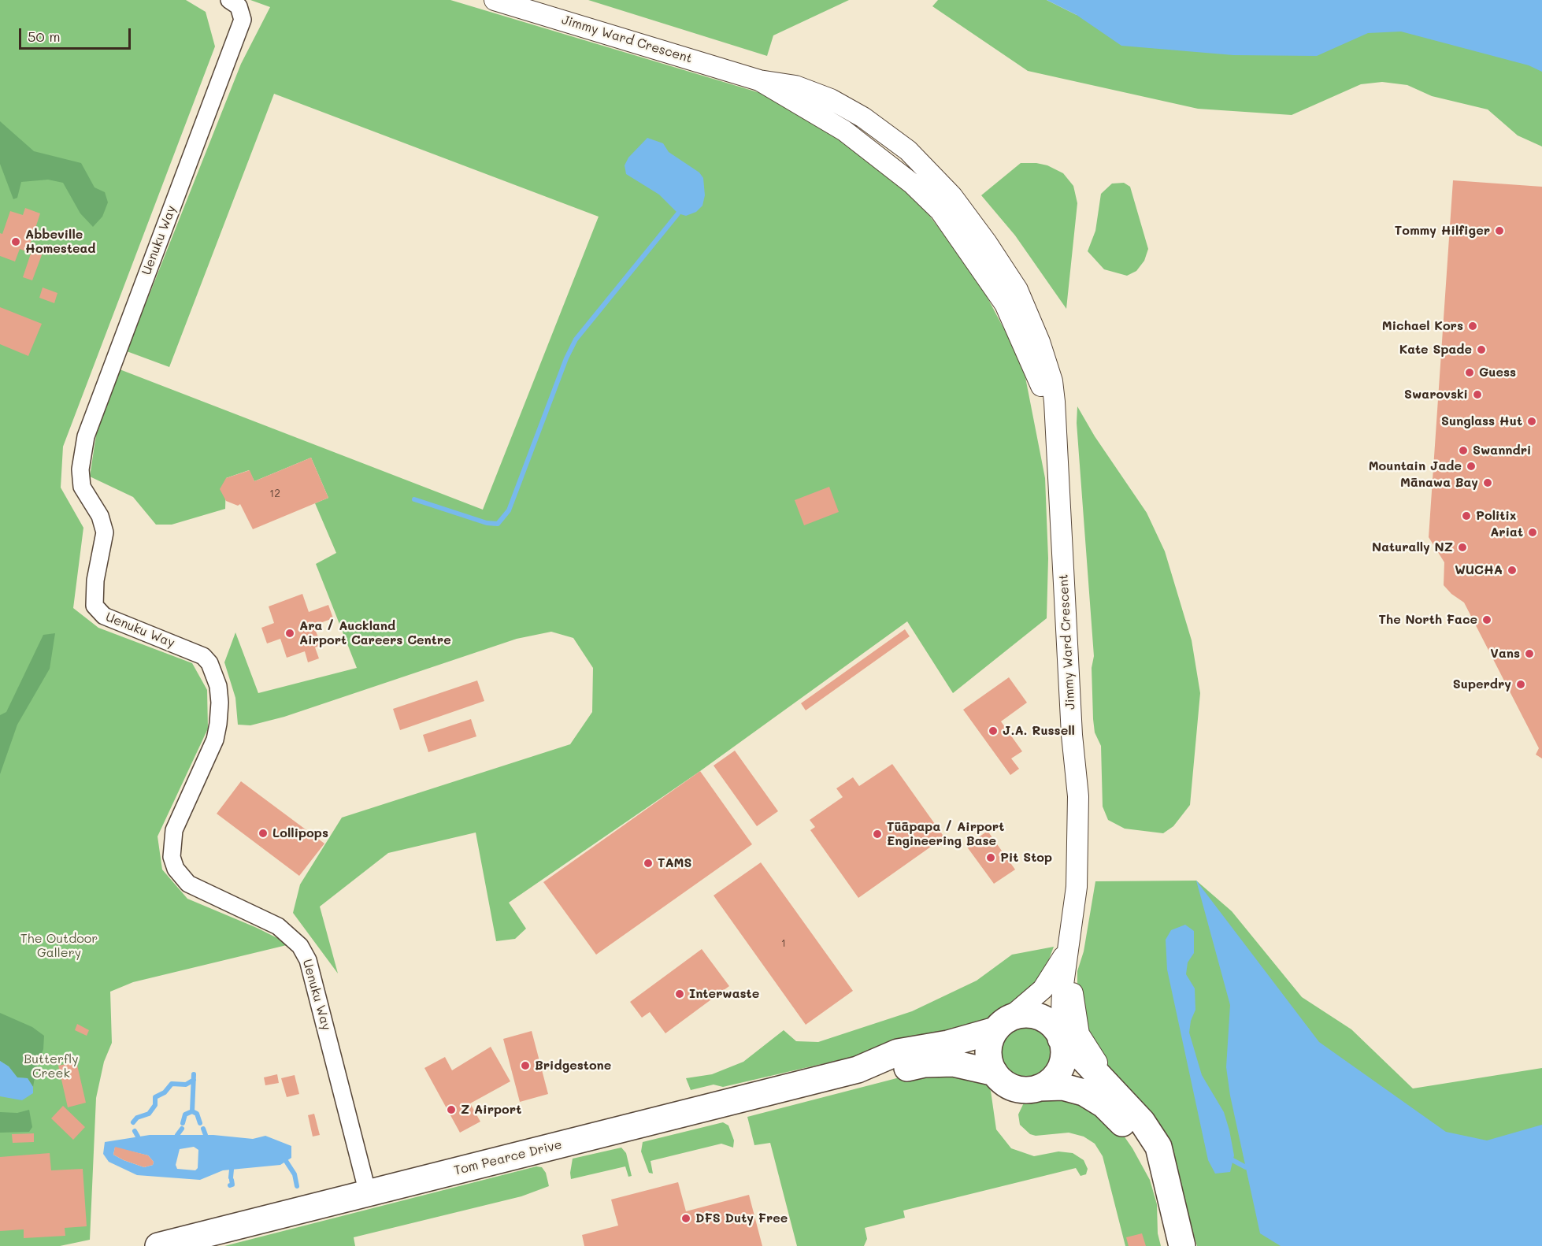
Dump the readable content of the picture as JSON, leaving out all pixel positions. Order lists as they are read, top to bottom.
{
  "streets": {
    "main road": ["Tom Pearce Drive"],
    "street": ["Jimmy Ward Crescent", "Uenuku Way"]
  },
  "crossings": [
    ["Jimmy Ward Crescent", "Tom Pearce Drive"],
    ["Uenuku Way", "Tom Pearce Drive"]
  ],
  "parks": ["The Outdoor Gallery", "Butterfly Creek"],
  "places": [
    "Tommy Hilfiger",
    "Abbeville Homestead",
    "Michael Kors",
    "Kate Spade",
    "Guess",
    "Swarovski",
    "Sunglass Hut",
    "Swanndri",
    "Mountain Jade",
    "Mānawa Bay",
    "Politix",
    "Ariat",
    "Naturally NZ",
    "WUCHA",
    "The North Face",
    "Ara / Auckland Airport Careers Centre",
    "Vans",
    "Superdry",
    "J.A. Russell",
    "Lollipops",
    "Tūāpapa / Airport Engineering Base",
    "Pit Stop",
    "TAMS",
    "Interwaste",
    "Bridgestone",
    "Z Airport",
    "DFS Duty Free"
  ],
  "house_numbers": ["12", "1"],
  "scale_bar": "50 m"
}
